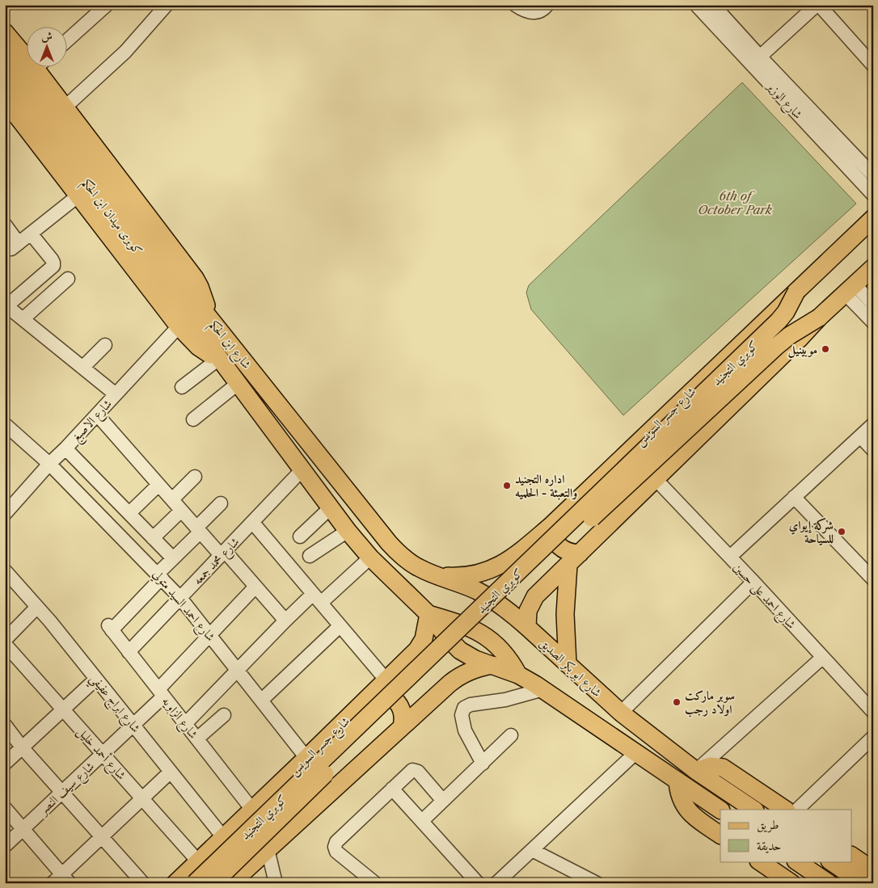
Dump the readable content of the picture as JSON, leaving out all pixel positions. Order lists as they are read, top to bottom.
{
  "streets": {
    "main road": [
      "كوبرى ميدان ابن الحكم",
      "شارع ابن الحكم",
      "كوبري التجنيد",
      "شارع جسر السويس",
      "شارع ابو بكر الصديق"
    ],
    "street": [
      "شارع الوزير",
      "شارع الاصبغ",
      "شارع محمد جمعه",
      "شارع احمد على حسين",
      "شارع احمد السيد متولي",
      "شارع ابراج عفيفي",
      "شارع الزاويه",
      "شارع أحمد خليل",
      "شارع سيف النصر"
    ]
  },
  "crossings": [
    ["كوبرى ميدان ابن الحكم", "شارع ابن الحكم"],
    ["شارع ابن الحكم", "شارع جسر السويس"],
    ["شارع ابن الحكم", "شارع الاصبغ"],
    ["شارع ابن الحكم", "شارع محمد جمعه"],
    ["شارع ابن الحكم", "شارع ابو بكر الصديق"],
    ["كوبري التجنيد", "شارع جسر السويس"],
    ["شارع جسر السويس", "شارع احمد السيد متولي"],
    ["شارع جسر السويس", "شارع ابو بكر الصديق"],
    ["شارع جسر السويس", "شارع ابراج عفيفي"],
    ["شارع جسر السويس", "شارع الزاويه"],
    ["شارع جسر السويس", "شارع أحمد خليل"],
    ["شارع الاصبغ", "شارع احمد السيد متولي"],
    ["شارع محمد جمعه", "شارع احمد السيد متولي"],
    ["شارع محمد جمعه", "شارع الزاويه"],
    ["شارع احمد السيد متولي", "شارع الزاويه"],
    ["شارع احمد السيد متولي", "شارع سيف النصر"],
    ["شارع ابراج عفيفي", "شارع سيف النصر"],
    ["شارع الزاويه", "شارع سيف النصر"],
    ["شارع أحمد خليل", "شارع سيف النصر"]
  ],
  "parks": ["6th of October Park"],
  "places": [
    "موبينيل",
    "اداره التجنيد والتعبئة - الحلميه",
    "شركة إيواي للسياحة",
    "سوبر ماركت اولاد رجب"
  ],
  "legend": ["طريق", "حديقة"],
  "north": "top"
}
